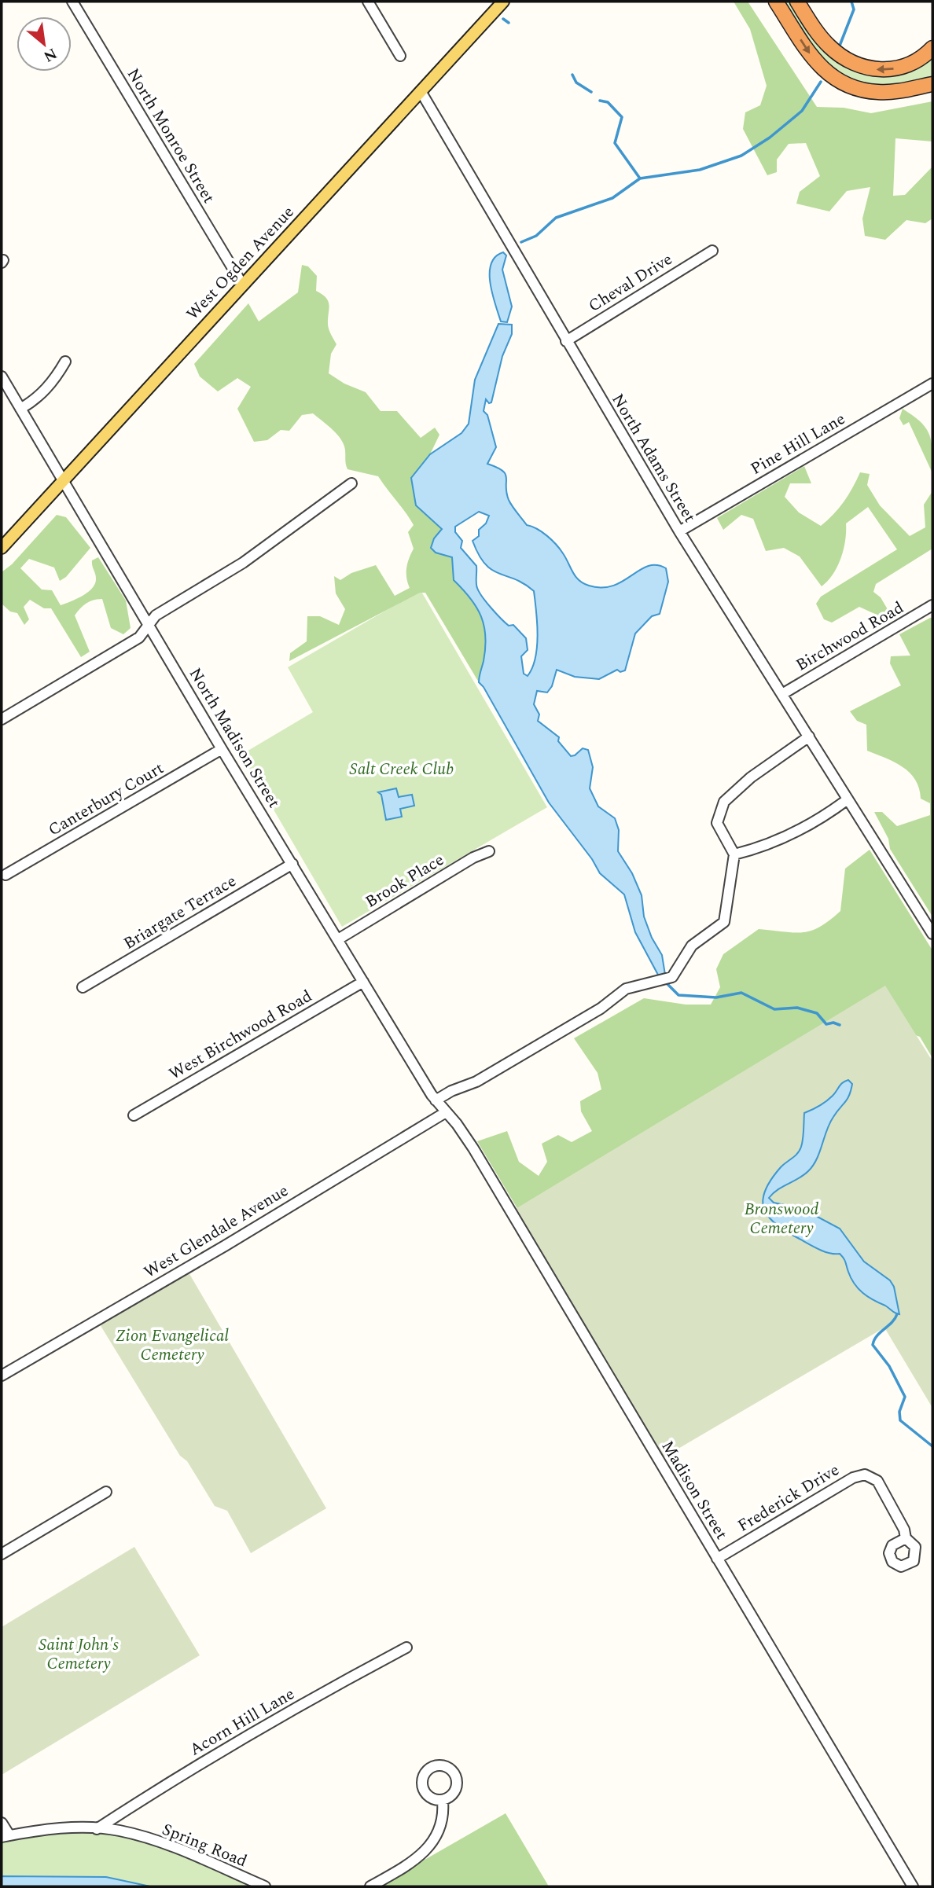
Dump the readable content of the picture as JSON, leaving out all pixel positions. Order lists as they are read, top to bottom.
{
  "streets": {
    "main road": ["West Ogden Avenue"],
    "street": [
      "North Monroe Street",
      "Cheval Drive",
      "Pine Hill Lane",
      "North Adams Street",
      "Birchwood Road",
      "North Madison Street",
      "Canterbury Court",
      "Brook Place",
      "Briargate Terrace",
      "West Birchwood Road",
      "West Glendale Avenue",
      "Madison Street",
      "Frederick Drive",
      "Acorn Hill Lane",
      "Spring Road"
    ]
  },
  "crossings": [
    ["North Monroe Street", "West Ogden Avenue"],
    ["West Ogden Avenue", "North Adams Street"],
    ["West Ogden Avenue", "North Madison Street"],
    ["Cheval Drive", "North Adams Street"],
    ["Pine Hill Lane", "North Adams Street"],
    ["North Adams Street", "Birchwood Road"],
    ["North Madison Street", "Canterbury Court"],
    ["North Madison Street", "Brook Place"],
    ["North Madison Street", "Briargate Terrace"],
    ["North Madison Street", "West Birchwood Road"],
    ["North Madison Street", "West Glendale Avenue"],
    ["North Madison Street", "Madison Street"],
    ["West Glendale Avenue", "Madison Street"],
    ["Madison Street", "Frederick Drive"],
    ["Acorn Hill Lane", "Spring Road"]
  ],
  "parks": [
    "Salt Creek Club",
    "Bronswood Cemetery",
    "Zion Evangelical Cemetery",
    "Saint John's Cemetery"
  ],
  "north": "bottom right"
}
